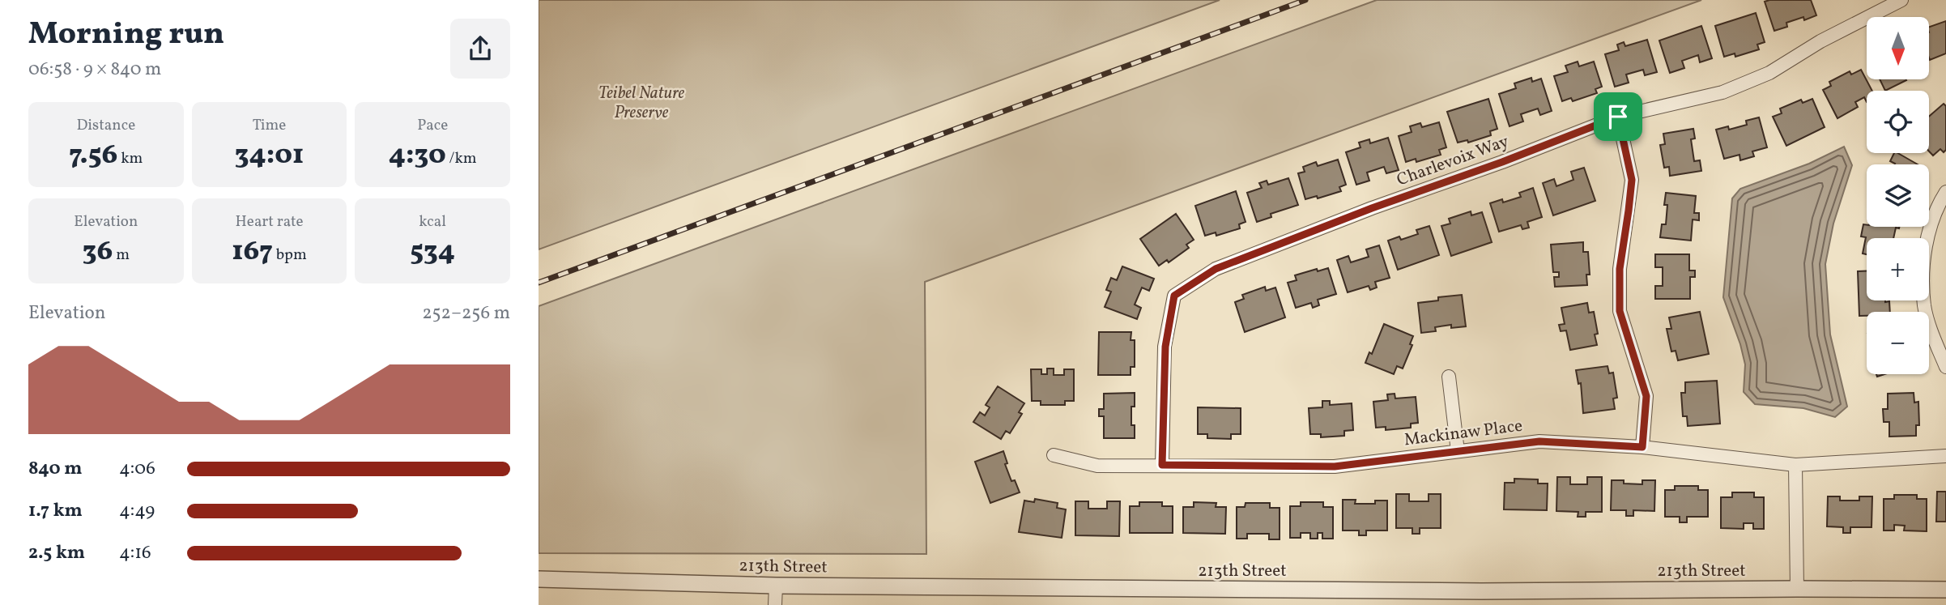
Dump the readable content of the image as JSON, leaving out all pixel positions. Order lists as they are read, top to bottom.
{
  "streets": {
    "street": ["Charlevoix Way", "Mackinaw Place", "213th Street"]
  },
  "crossings": [
    ["Charlevoix Way", "Mackinaw Place"]
  ],
  "parks": ["Teibel Nature Preserve"],
  "north": "bottom",
  "page": {
    "heading": ["Morning run", "06:58 · 9 × 840 m"],
    "map_buttons": ["+", "−"],
    "stats": [
      ["Distance", "7.56 km"],
      ["Time", "34:01"],
      ["Pace", "4:30 /km"],
      ["Elevation", "36 m"],
      ["Heart rate", "167 bpm"],
      ["kcal", "534"]
    ],
    "chart": ["Elevation", "252–256 m"],
    "list": [
      {
        "name": "840 m",
        "note": "4:06"
      },
      {
        "name": "1.7 km",
        "note": "4:49"
      },
      {
        "name": "2.5 km",
        "note": "4:16"
      }
    ]
  }
}
